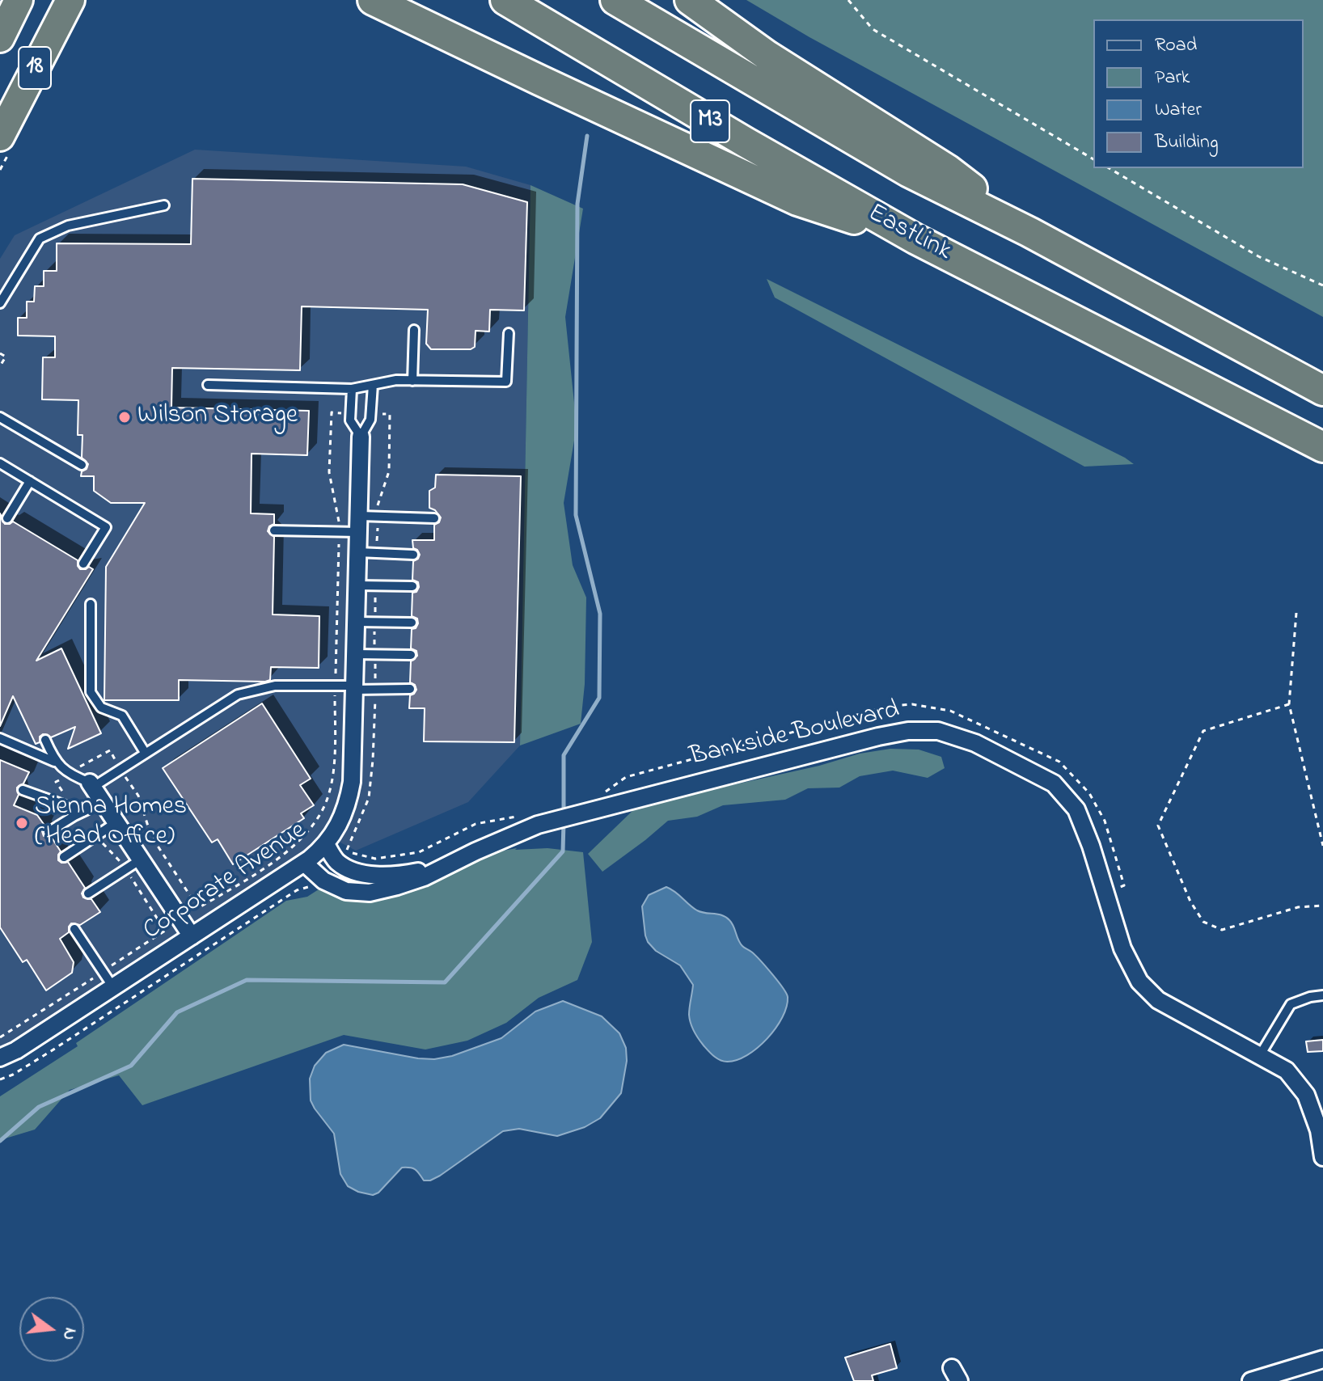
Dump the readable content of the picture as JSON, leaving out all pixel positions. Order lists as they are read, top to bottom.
{
  "streets": {
    "highway": ["18", "M3", "EastLink"],
    "street": ["Bankside Boulevard", "Corporate Avenue"]
  },
  "crossings": [
    ["Bankside Boulevard", "Corporate Avenue"]
  ],
  "places": ["Wilson Storage", "Sienna Homes (Head Office)"],
  "legend": [
    "Road",
    "Park",
    "Water",
    "Building"
  ],
  "north": "right"
}
